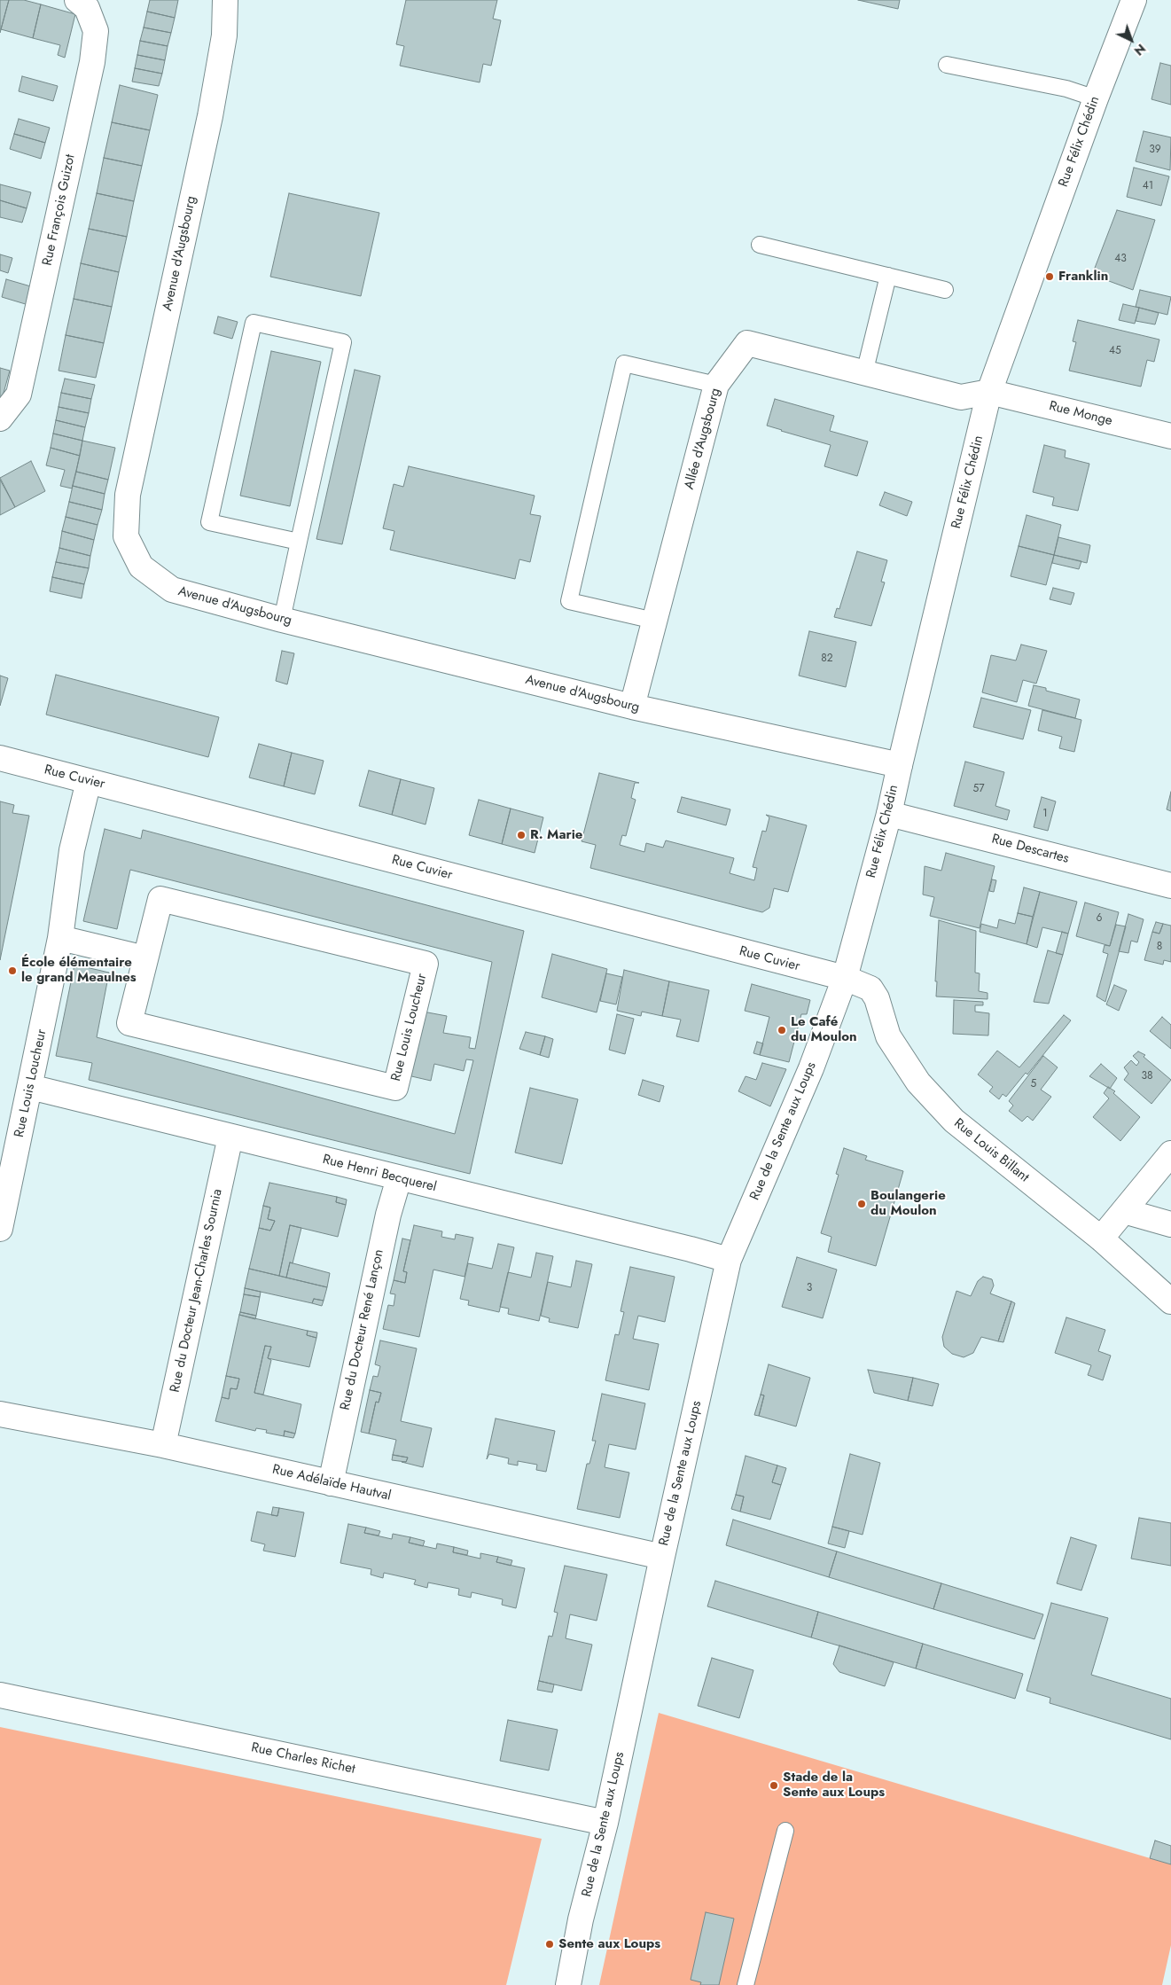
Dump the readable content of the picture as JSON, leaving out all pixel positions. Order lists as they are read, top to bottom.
{
  "streets": {
    "street": [
      "Rue Félix Chédin",
      "Rue François Guizot",
      "Avenue d'Augsbourg",
      "Rue Monge",
      "Allée d'Augsbourg",
      "Rue Cuvier",
      "Rue Descartes",
      "Rue Louis Loucheur",
      "Rue de la Sente aux Loups",
      "Rue Louis Billant",
      "Rue Henri Becquerel",
      "Rue du Docteur Jean-Charles Sournia",
      "Rue du Docteur René Lançon",
      "Rue Adélaïde Hautval",
      "Rue Charles Richet"
    ]
  },
  "crossings": [
    ["Rue Félix Chédin", "Avenue d'Augsbourg"],
    ["Rue Félix Chédin", "Rue Monge"],
    ["Rue Félix Chédin", "Allée d'Augsbourg"],
    ["Rue Félix Chédin", "Rue Cuvier"],
    ["Rue Félix Chédin", "Rue Descartes"],
    ["Rue Félix Chédin", "Rue de la Sente aux Loups"],
    ["Rue Félix Chédin", "Rue Louis Billant"],
    ["Avenue d'Augsbourg", "Allée d'Augsbourg"],
    ["Rue Monge", "Allée d'Augsbourg"],
    ["Rue Cuvier", "Rue Louis Loucheur"],
    ["Rue Cuvier", "Rue de la Sente aux Loups"],
    ["Rue Cuvier", "Rue Louis Billant"],
    ["Rue Louis Loucheur", "Rue Henri Becquerel"],
    ["Rue de la Sente aux Loups", "Rue Louis Billant"],
    ["Rue de la Sente aux Loups", "Rue Henri Becquerel"],
    ["Rue de la Sente aux Loups", "Rue Adélaïde Hautval"],
    ["Rue de la Sente aux Loups", "Rue Charles Richet"],
    ["Rue Henri Becquerel", "Rue du Docteur Jean-Charles Sournia"],
    ["Rue Henri Becquerel", "Rue du Docteur René Lançon"],
    ["Rue du Docteur Jean-Charles Sournia", "Rue Adélaïde Hautval"],
    ["Rue du Docteur René Lançon", "Rue Adélaïde Hautval"]
  ],
  "places": [
    "Franklin",
    "R. Marie",
    "École élémentaire le grand Meaulnes",
    "Le Café du Moulon",
    "Boulangerie du Moulon",
    "Stade de la Sente aux Loups",
    "Sente aux Loups"
  ],
  "house_numbers": [
    "39",
    "41",
    "43",
    "45",
    "82",
    "57",
    "1",
    "6",
    "8",
    "38",
    "5",
    "3"
  ],
  "north": "bottom right"
}
